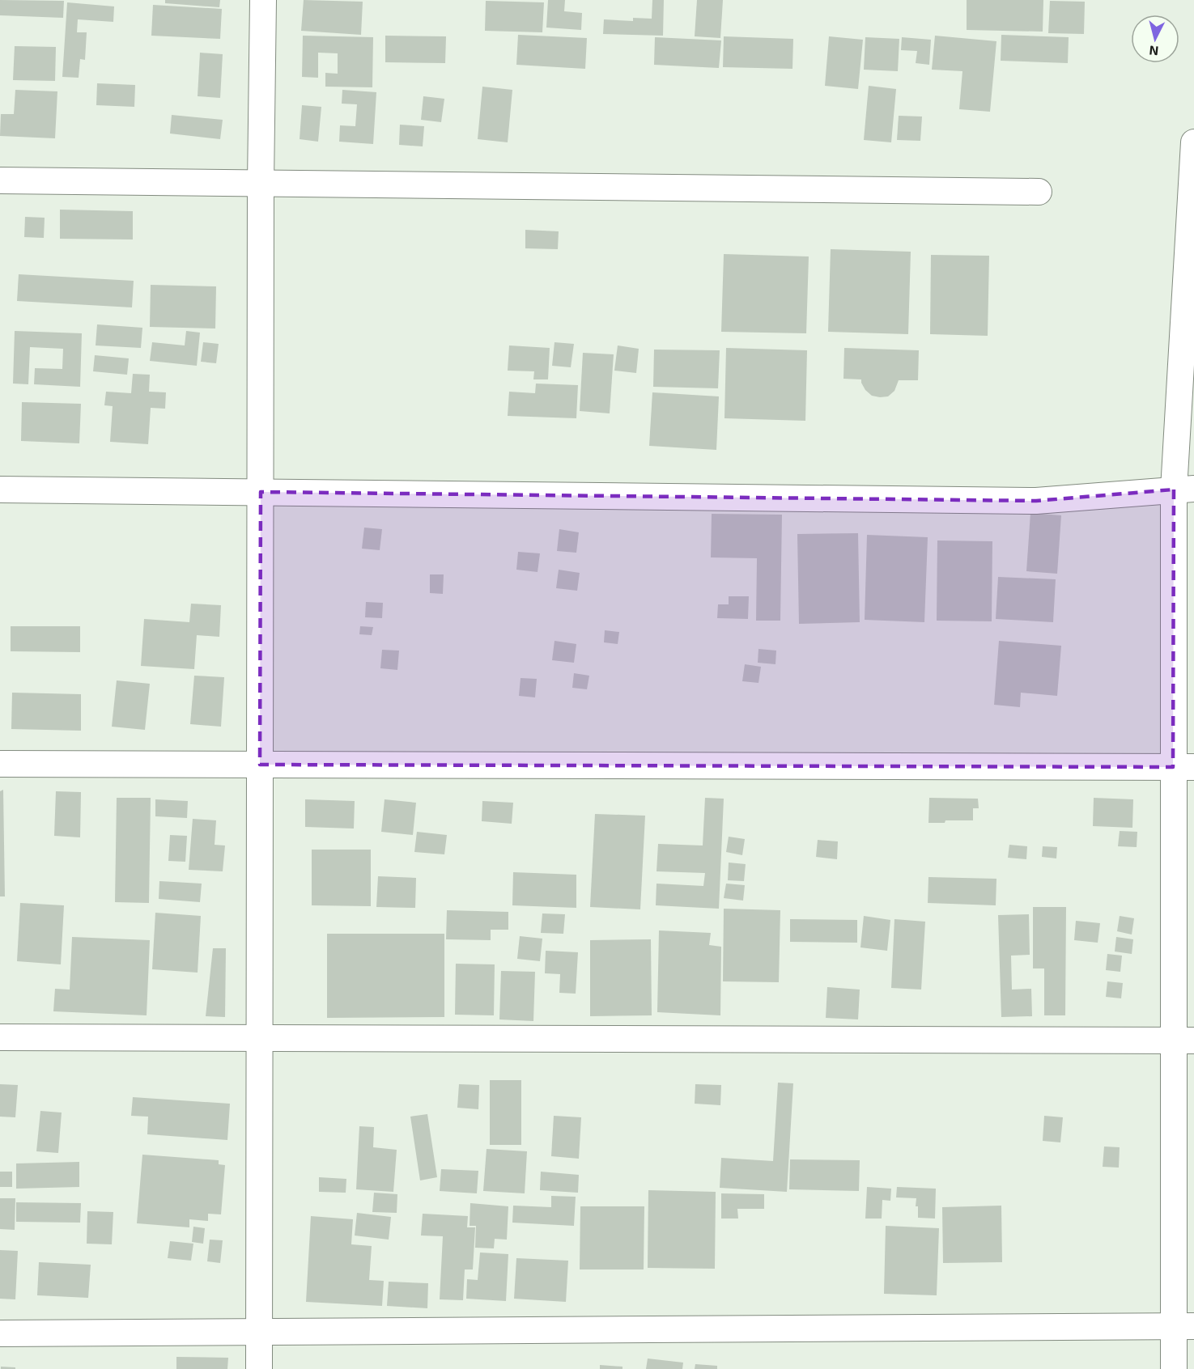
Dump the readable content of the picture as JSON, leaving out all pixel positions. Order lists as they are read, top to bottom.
{
  "north": "bottom"
}
